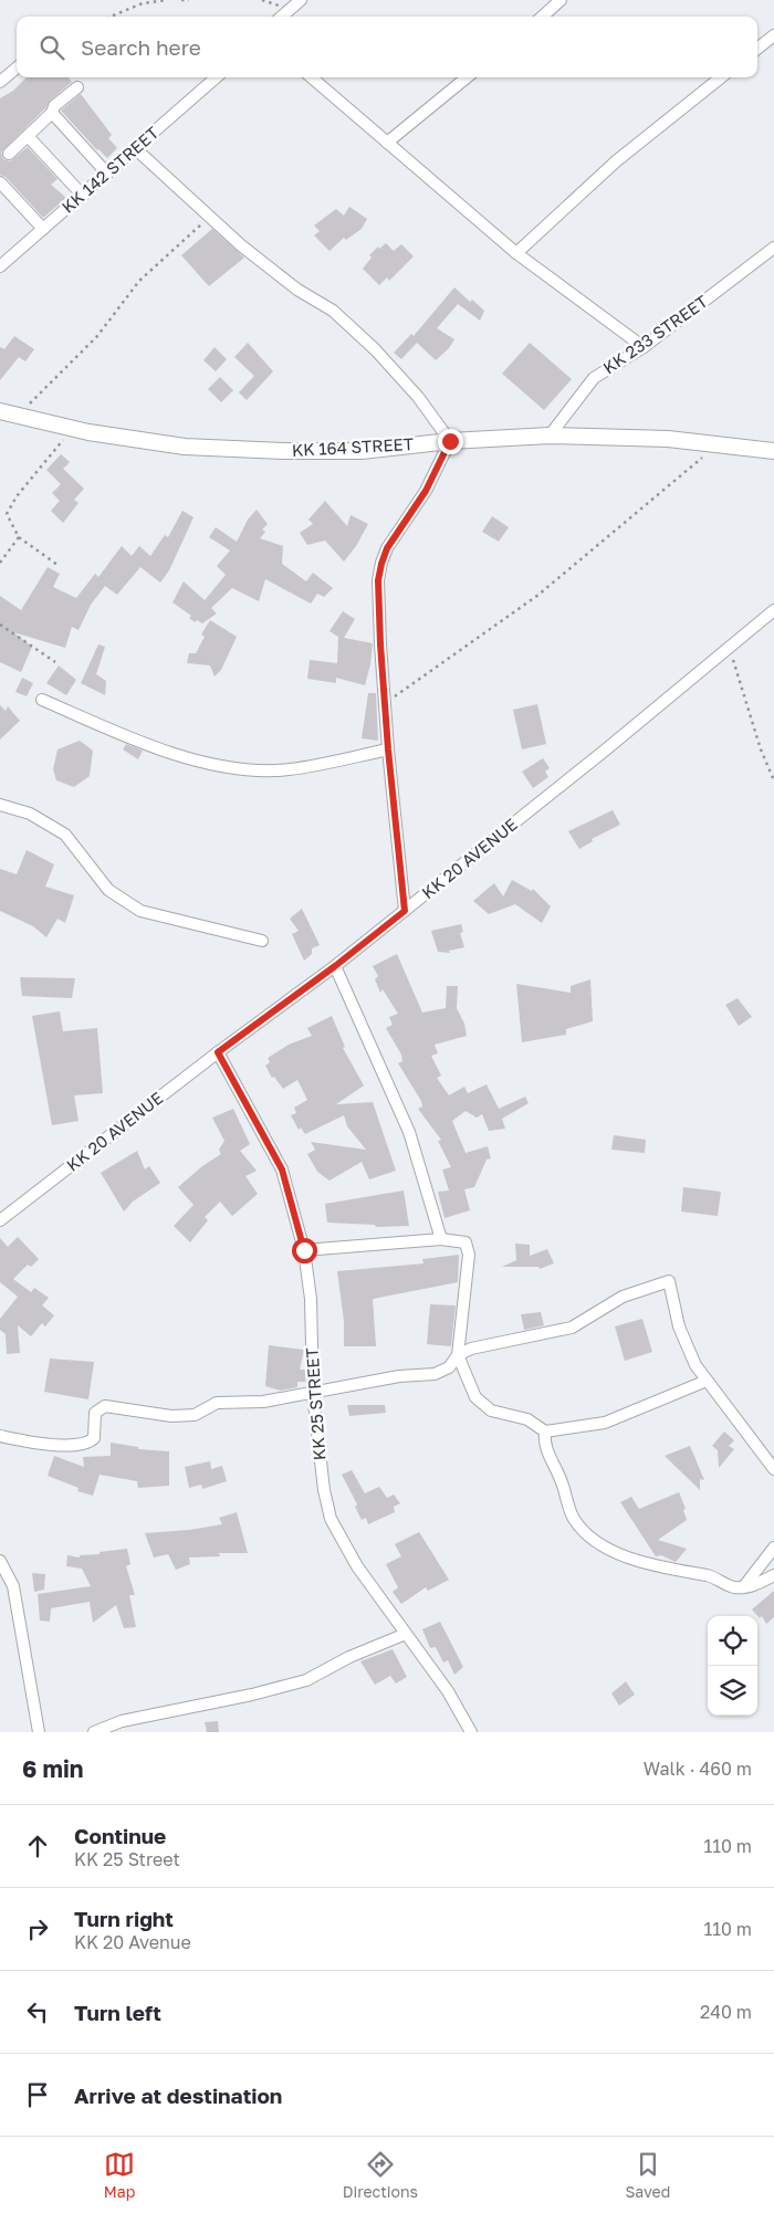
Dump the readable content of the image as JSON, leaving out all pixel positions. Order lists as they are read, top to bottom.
{
  "streets": {
    "main road": ["KK 164 STREET"],
    "street": [
      "KK 142 STREET",
      "KK 233 STREET",
      "KK 20 AVENUE",
      "KK 25 STREET"
    ]
  },
  "crossings": [
    ["KK 233 STREET", "KK 164 STREET"],
    ["KK 20 AVENUE", "KK 25 STREET"]
  ],
  "page": {
    "search": "Search here",
    "heading": ["6 min", "Walk · 460 m"],
    "list": [
      ["Continue", "KK 25 Street", "110 m"],
      ["Turn right", "KK 20 Avenue", "110 m"],
      ["Turn left", "240 m"],
      "Arrive at destination"
    ],
    "nav": ["Map", "Directions", "Saved"]
  }
}
